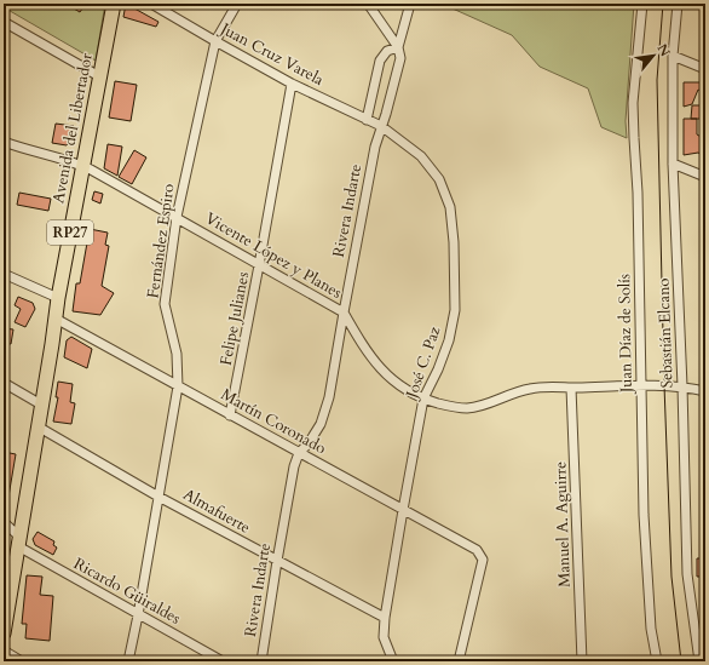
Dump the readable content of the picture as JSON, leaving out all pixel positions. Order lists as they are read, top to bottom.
{
  "streets": {
    "main road": ["Avenida del Libertador", "RP27"],
    "street": [
      "Juan Cruz Varela",
      "Rivera Indarte",
      "Fernández Espiro",
      "Vicente López y Planes",
      "Felipe Julianes",
      "Juan Díaz de Solís",
      "Sebastián Elcano",
      "José C. Paz",
      "Martín Coronado",
      "Almafuerte",
      "Manuel A. Aguirre",
      "Ricardo Güiraldes"
    ]
  },
  "crossings": [
    ["Juan Cruz Varela", "Rivera Indarte"],
    ["Juan Cruz Varela", "Fernández Espiro"],
    ["Juan Cruz Varela", "Felipe Julianes"],
    ["Juan Cruz Varela", "José C. Paz"],
    ["Avenida del Libertador", "Vicente López y Planes"],
    ["Avenida del Libertador", "Martín Coronado"],
    ["Avenida del Libertador", "Almafuerte"],
    ["Avenida del Libertador", "Ricardo Güiraldes"],
    ["Rivera Indarte", "Vicente López y Planes"],
    ["Rivera Indarte", "José C. Paz"],
    ["Rivera Indarte", "Martín Coronado"],
    ["Rivera Indarte", "Almafuerte"],
    ["Fernández Espiro", "Vicente López y Planes"],
    ["Fernández Espiro", "Martín Coronado"],
    ["Fernández Espiro", "Almafuerte"],
    ["Fernández Espiro", "Ricardo Güiraldes"],
    ["Vicente López y Planes", "Felipe Julianes"],
    ["Vicente López y Planes", "Juan Díaz de Solís"],
    ["Vicente López y Planes", "Sebastián Elcano"],
    ["Vicente López y Planes", "José C. Paz"],
    ["Vicente López y Planes", "Manuel A. Aguirre"],
    ["Felipe Julianes", "Martín Coronado"],
    ["José C. Paz", "Martín Coronado"],
    ["José C. Paz", "Almafuerte"]
  ],
  "north": "top right"
}
